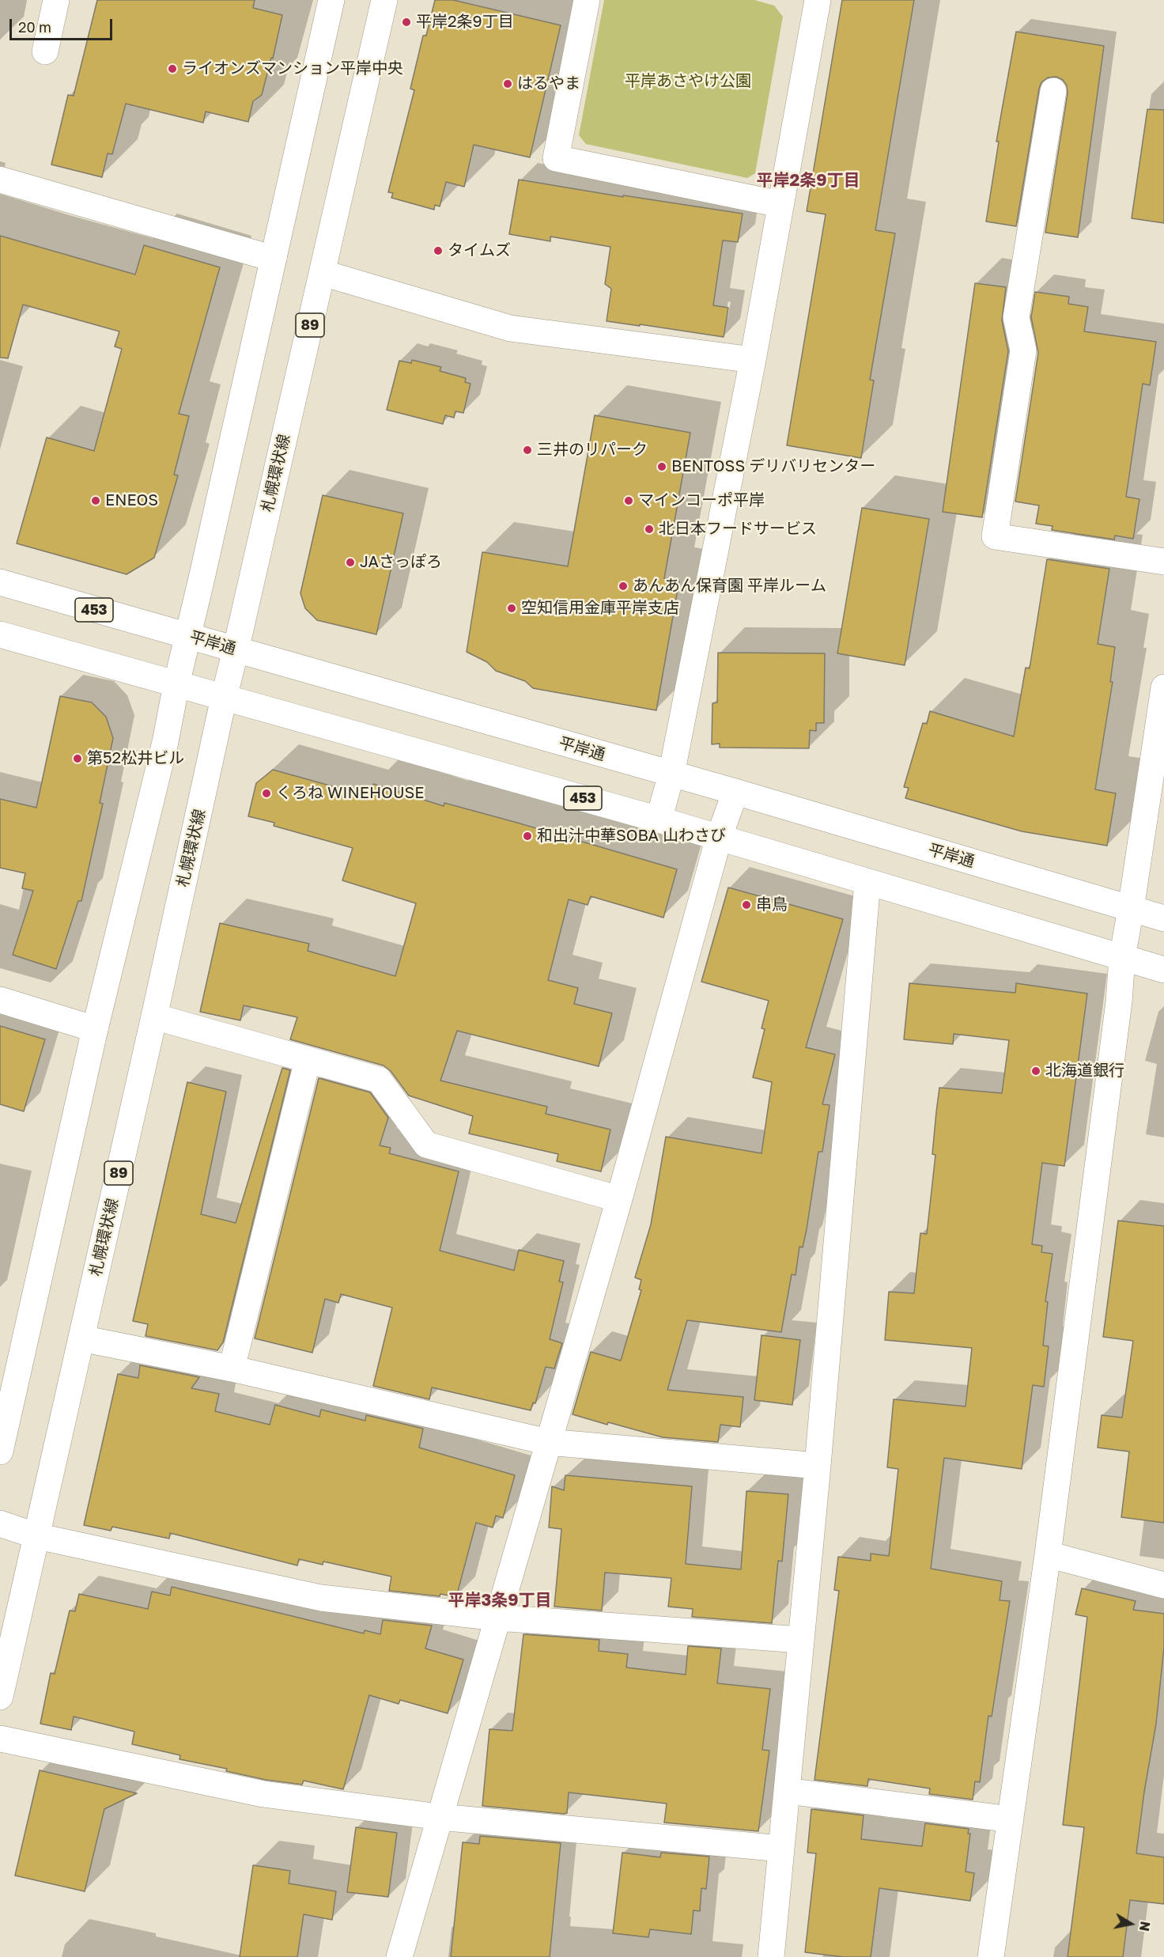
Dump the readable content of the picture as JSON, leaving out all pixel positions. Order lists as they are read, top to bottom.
{
  "streets": {
    "main road": [
      "89",
      "札幌環状線",
      "453",
      "平岸通"
    ]
  },
  "crossings": [
    ["札幌環状線", "453"],
    ["札幌環状線", "平岸通"]
  ],
  "districts": ["平岸2条9丁目", "平岸3条9丁目"],
  "parks": ["平岸あさやけ公園"],
  "places": [
    "平岸2条9丁目",
    "ライオンズマンション平岸中央",
    "はるやま",
    "タイムズ",
    "三井のリパーク",
    "BENTOSS デリバリセンター",
    "ENEOS",
    "マインコーポ平岸",
    "北日本フードサービス",
    "JAさっぽろ",
    "あんあん保育園 平岸ルーム",
    "空知信用金庫平岸支店",
    "第52松井ビル",
    "くろね WINEHOUSE",
    "和出汁中華SOBA 山わさび",
    "串鳥",
    "北海道銀行"
  ],
  "scale_bar": "20 m",
  "north": "right"
}
